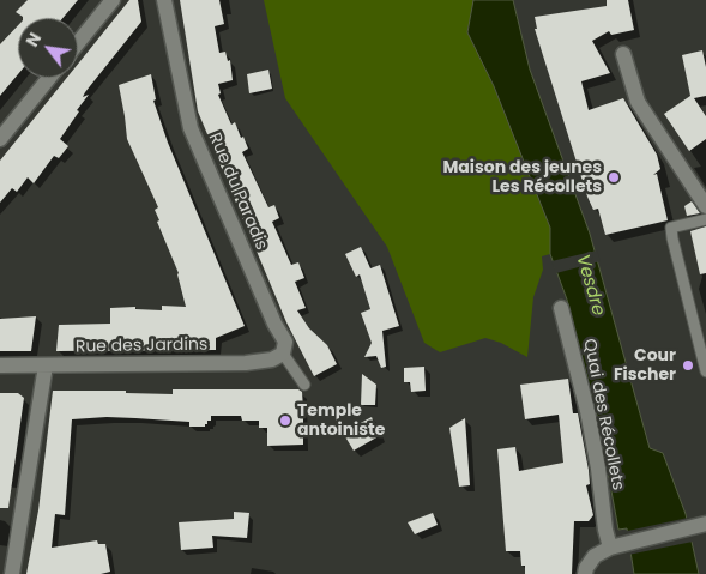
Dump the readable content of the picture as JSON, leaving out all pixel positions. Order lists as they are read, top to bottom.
{
  "streets": {
    "street": ["Rue du Paradis", "Rue des Jardins", "Quai des Récollets"]
  },
  "crossings": [
    ["Rue du Paradis", "Rue des Jardins"]
  ],
  "water": ["Vesdre"],
  "places": ["Maison des jeunes Les Récollets", "Cour Fischer", "Temple antoiniste"],
  "north": "top left"
}
